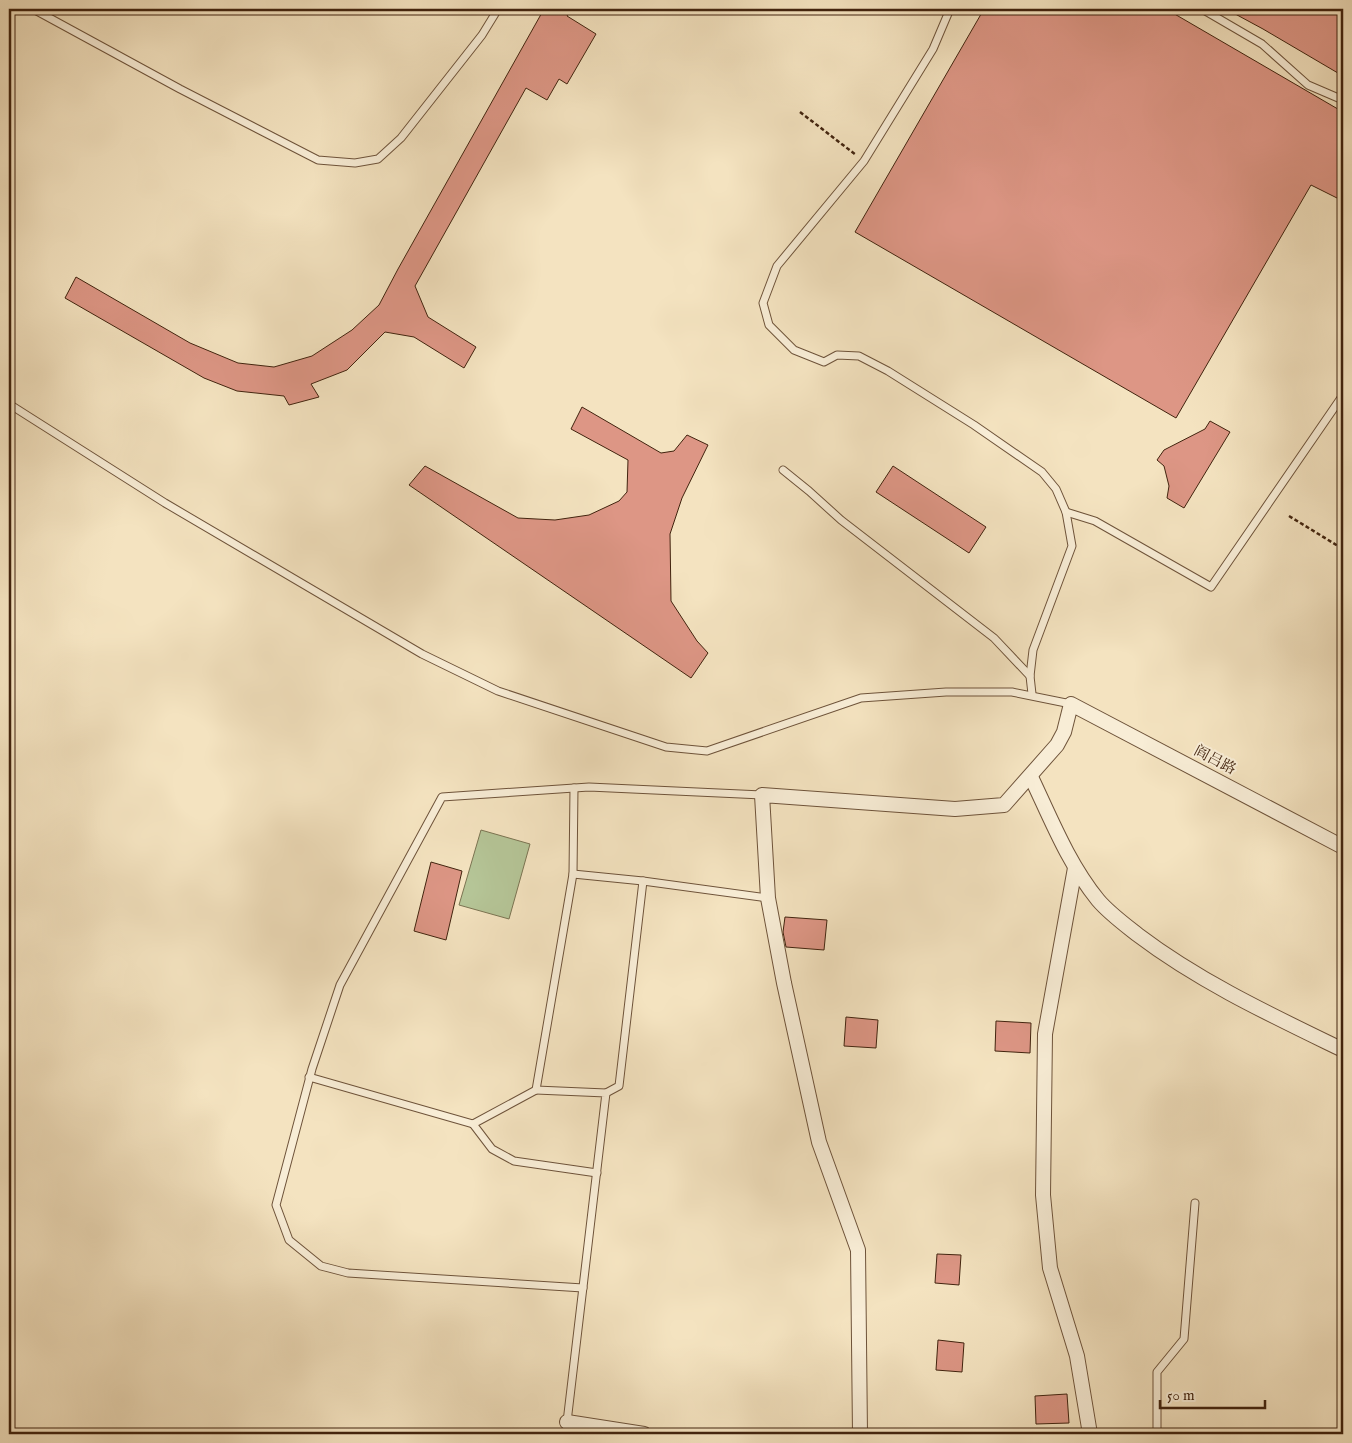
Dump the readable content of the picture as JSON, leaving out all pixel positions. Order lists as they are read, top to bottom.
{
  "streets": {
    "street": ["阎吕路"]
  },
  "scale_bar": "50 m"
}
